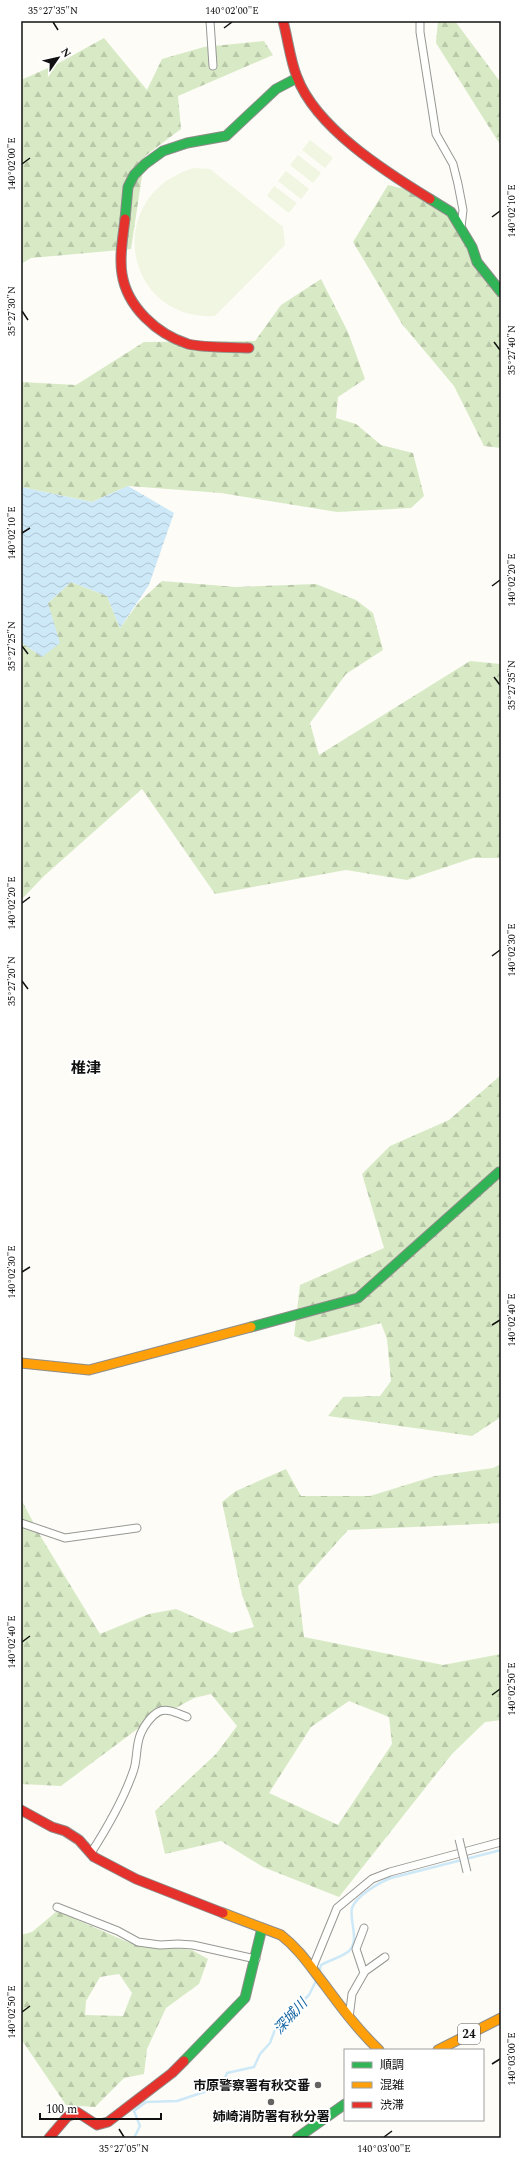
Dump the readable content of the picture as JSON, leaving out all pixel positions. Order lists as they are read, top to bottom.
{
  "streets": {
    "street": ["24"]
  },
  "districts": ["椎津"],
  "water": ["深城川"],
  "places": ["市原警察署有秋交番", "姉崎消防署有秋分署"],
  "legend": ["順調", "混雑", "渋滞"],
  "scale_bar": "100 m",
  "north": "top right",
  "coordinates": [
    "35°27'35\"N",
    "140°02'00\"E",
    "140°02'10\"E",
    "35°27'30\"N",
    "35°27'40\"N",
    "140°02'20\"E",
    "35°27'25\"N",
    "140°02'30\"E",
    "35°27'20\"N",
    "140°02'40\"E",
    "140°02'50\"E",
    "140°03'00\"E",
    "35°27'05\"N"
  ]
}
